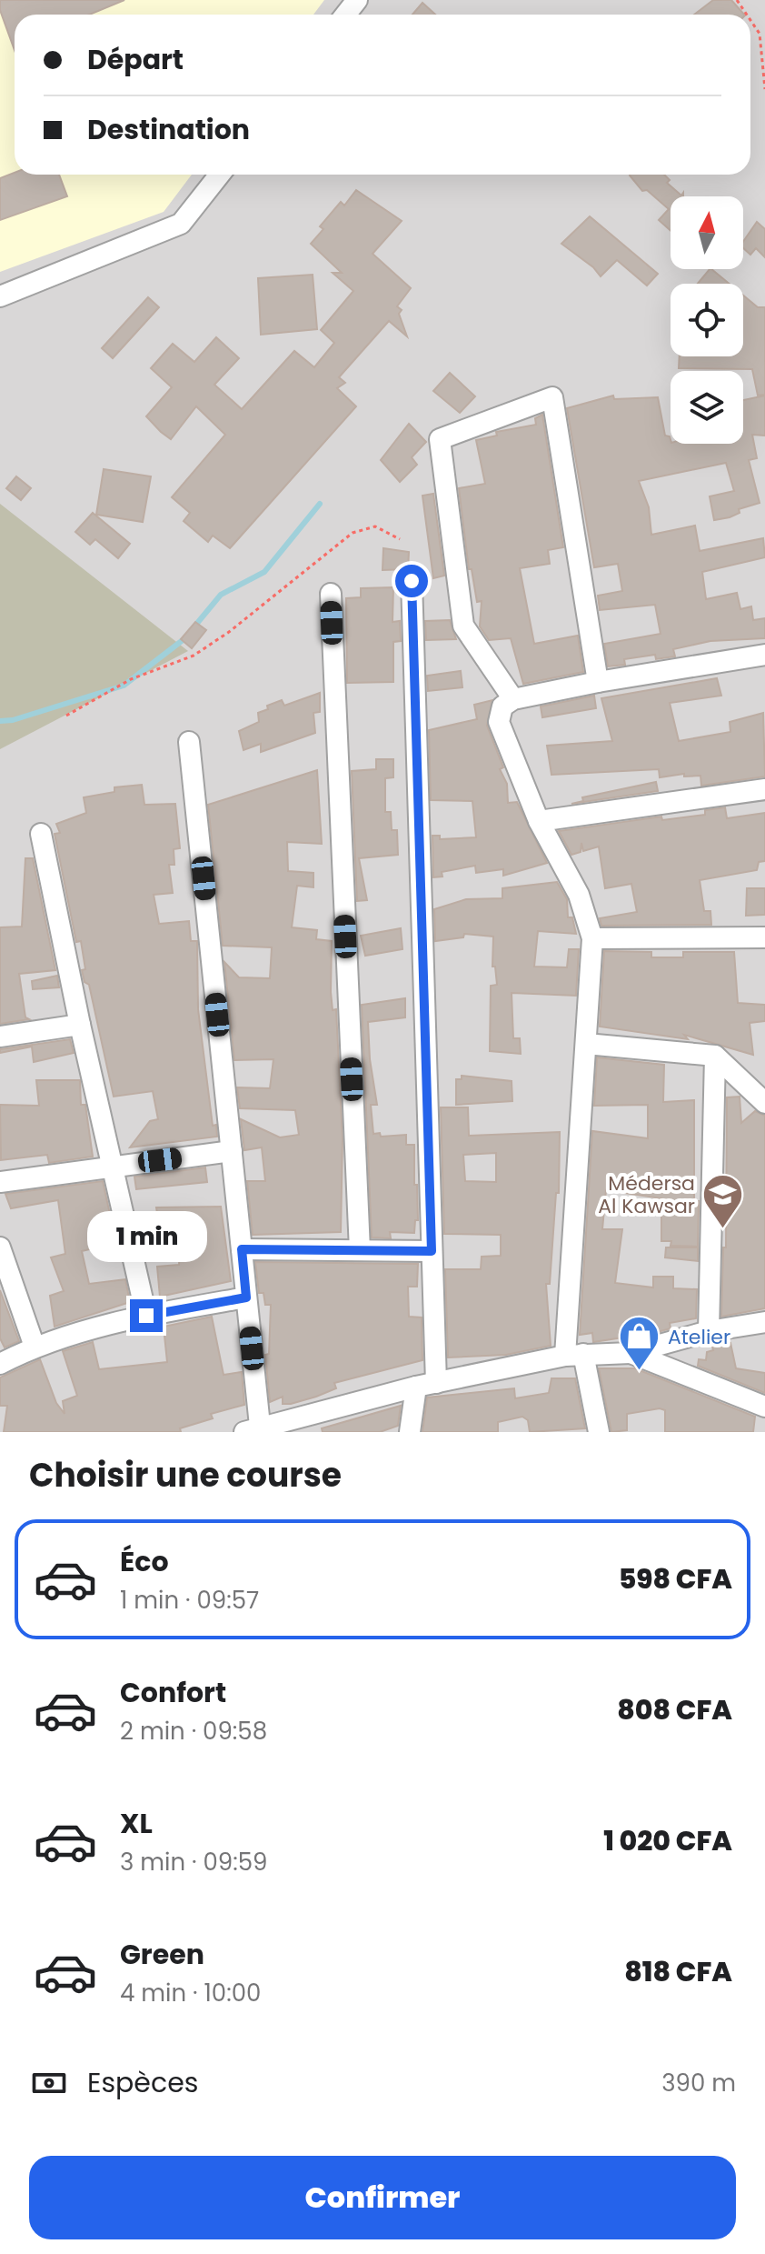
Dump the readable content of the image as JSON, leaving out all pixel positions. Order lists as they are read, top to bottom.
{
  "places": {
    "school or university": ["Médersa Al Kawsar"],
    "shop": ["Atelier"]
  },
  "north": "top",
  "page": {
    "banner": ["Départ", "Destination"],
    "bubble": "1 min",
    "heading": "Choisir une course",
    "list": [
      {
        "name": "Éco",
        "note": "1 min · 09:57",
        "value": "598 CFA"
      },
      {
        "name": "Confort",
        "note": "2 min · 09:58",
        "value": "808 CFA"
      },
      {
        "name": "XL",
        "note": "3 min · 09:59",
        "value": "1 020 CFA"
      },
      {
        "name": "Green",
        "note": "4 min · 10:00",
        "value": "818 CFA"
      }
    ],
    "pay": ["Espèces", "390 m"],
    "buttons": "Confirmer"
  }
}
